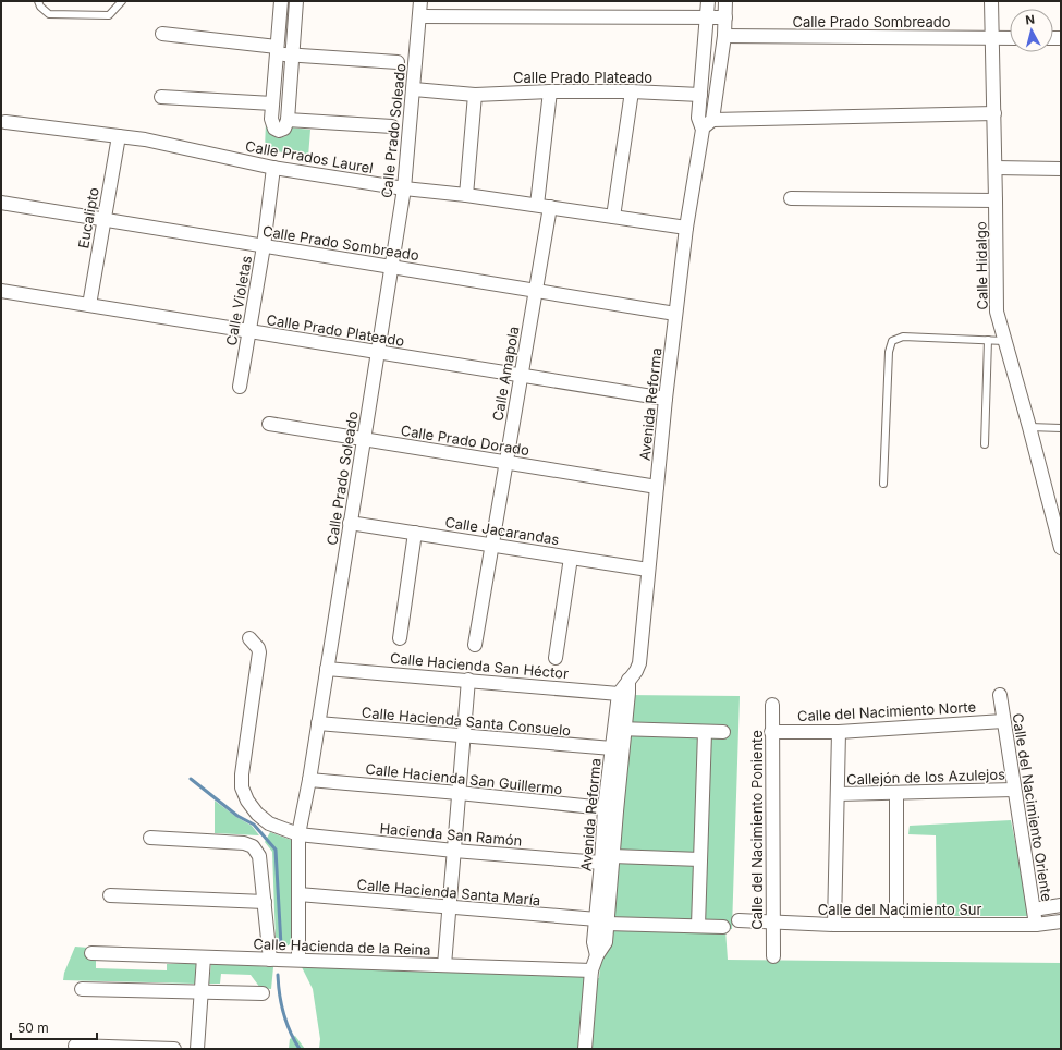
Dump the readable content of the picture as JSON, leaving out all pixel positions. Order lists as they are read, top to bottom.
{
  "streets": {
    "street": [
      "Calle Prado Sombreado",
      "Calle Prado Plateado",
      "Calle Prado Soleado",
      "Calle Prados Laurel",
      "Eucalipto",
      "Calle Hidalgo",
      "Calle Violetas",
      "Calle Amapola",
      "Avenida Reforma",
      "Calle Prado Dorado",
      "Calle Jacarandas",
      "Calle Hacienda San Héctor",
      "Calle del Nacimiento Norte",
      "Calle Hacienda Santa Consuelo",
      "Callejón de los Azulejos",
      "Calle Hacienda San Guillermo",
      "Calle del Nacimiento Oriente",
      "Calle del Nacimiento Poniente",
      "Hacienda San Ramón",
      "Calle Hacienda Santa María",
      "Calle del Nacimiento Sur",
      "Calle Hacienda de la Reina"
    ]
  },
  "crossings": [
    ["Calle Prado Sombreado", "Calle Prado Soleado"],
    ["Calle Prado Sombreado", "Eucalipto"],
    ["Calle Prado Sombreado", "Calle Hidalgo"],
    ["Calle Prado Sombreado", "Calle Violetas"],
    ["Calle Prado Sombreado", "Calle Amapola"],
    ["Calle Prado Sombreado", "Avenida Reforma"],
    ["Calle Prado Plateado", "Calle Prado Soleado"],
    ["Calle Prado Plateado", "Eucalipto"],
    ["Calle Prado Plateado", "Calle Violetas"],
    ["Calle Prado Plateado", "Calle Amapola"],
    ["Calle Prado Plateado", "Avenida Reforma"],
    ["Calle Prado Soleado", "Calle Prados Laurel"],
    ["Calle Prado Soleado", "Calle Prado Dorado"],
    ["Calle Prado Soleado", "Calle Jacarandas"],
    ["Calle Prado Soleado", "Calle Hacienda San Héctor"],
    ["Calle Prado Soleado", "Calle Hacienda Santa Consuelo"],
    ["Calle Prado Soleado", "Calle Hacienda San Guillermo"],
    ["Calle Prado Soleado", "Hacienda San Ramón"],
    ["Calle Prado Soleado", "Calle Hacienda Santa María"],
    ["Calle Prado Soleado", "Calle Hacienda de la Reina"],
    ["Calle Prados Laurel", "Eucalipto"],
    ["Calle Prados Laurel", "Calle Violetas"],
    ["Calle Prados Laurel", "Calle Amapola"],
    ["Calle Prados Laurel", "Avenida Reforma"],
    ["Calle Amapola", "Calle Prado Dorado"],
    ["Calle Amapola", "Calle Jacarandas"],
    ["Avenida Reforma", "Calle Prado Dorado"],
    ["Avenida Reforma", "Calle Jacarandas"],
    ["Avenida Reforma", "Calle Hacienda San Héctor"],
    ["Avenida Reforma", "Calle Hacienda Santa Consuelo"],
    ["Avenida Reforma", "Calle Hacienda San Guillermo"],
    ["Avenida Reforma", "Hacienda San Ramón"],
    ["Avenida Reforma", "Calle Hacienda Santa María"],
    ["Avenida Reforma", "Calle Hacienda de la Reina"],
    ["Calle del Nacimiento Norte", "Calle del Nacimiento Oriente"],
    ["Calle del Nacimiento Norte", "Calle del Nacimiento Poniente"],
    ["Callejón de los Azulejos", "Calle del Nacimiento Oriente"],
    ["Calle del Nacimiento Oriente", "Calle del Nacimiento Sur"],
    ["Calle del Nacimiento Poniente", "Calle del Nacimiento Sur"]
  ],
  "scale_bar": "50 m",
  "north": "top"
}
